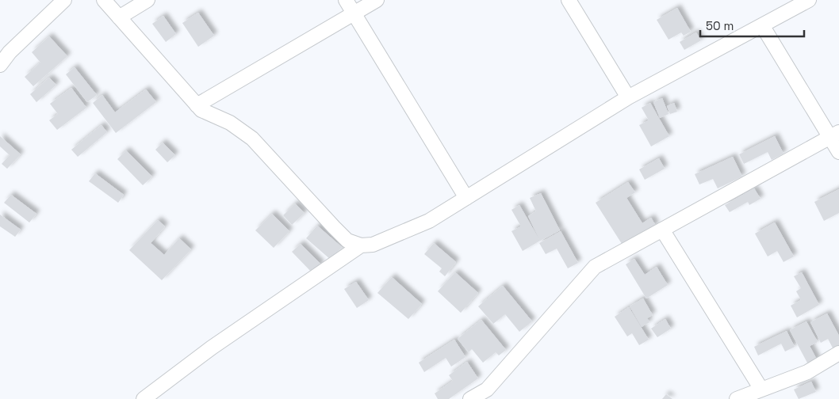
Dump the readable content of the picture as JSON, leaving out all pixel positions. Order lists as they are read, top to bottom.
{
  "scale_bar": "50 m"
}
